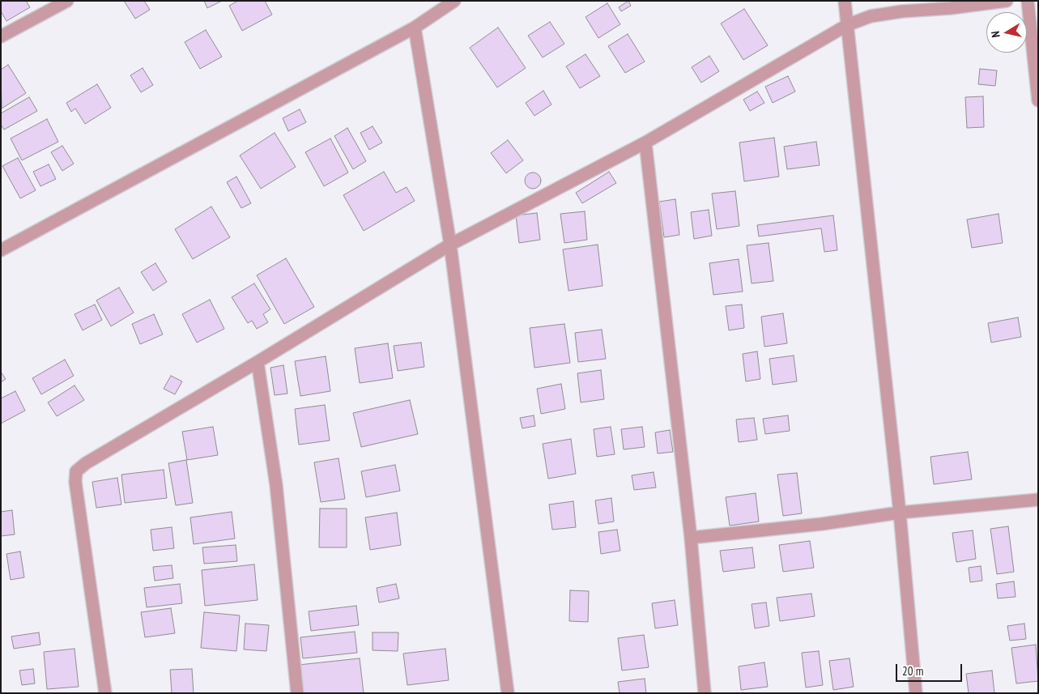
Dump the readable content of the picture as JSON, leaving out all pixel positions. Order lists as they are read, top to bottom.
{
  "scale_bar": "20 m",
  "north": "left"
}
